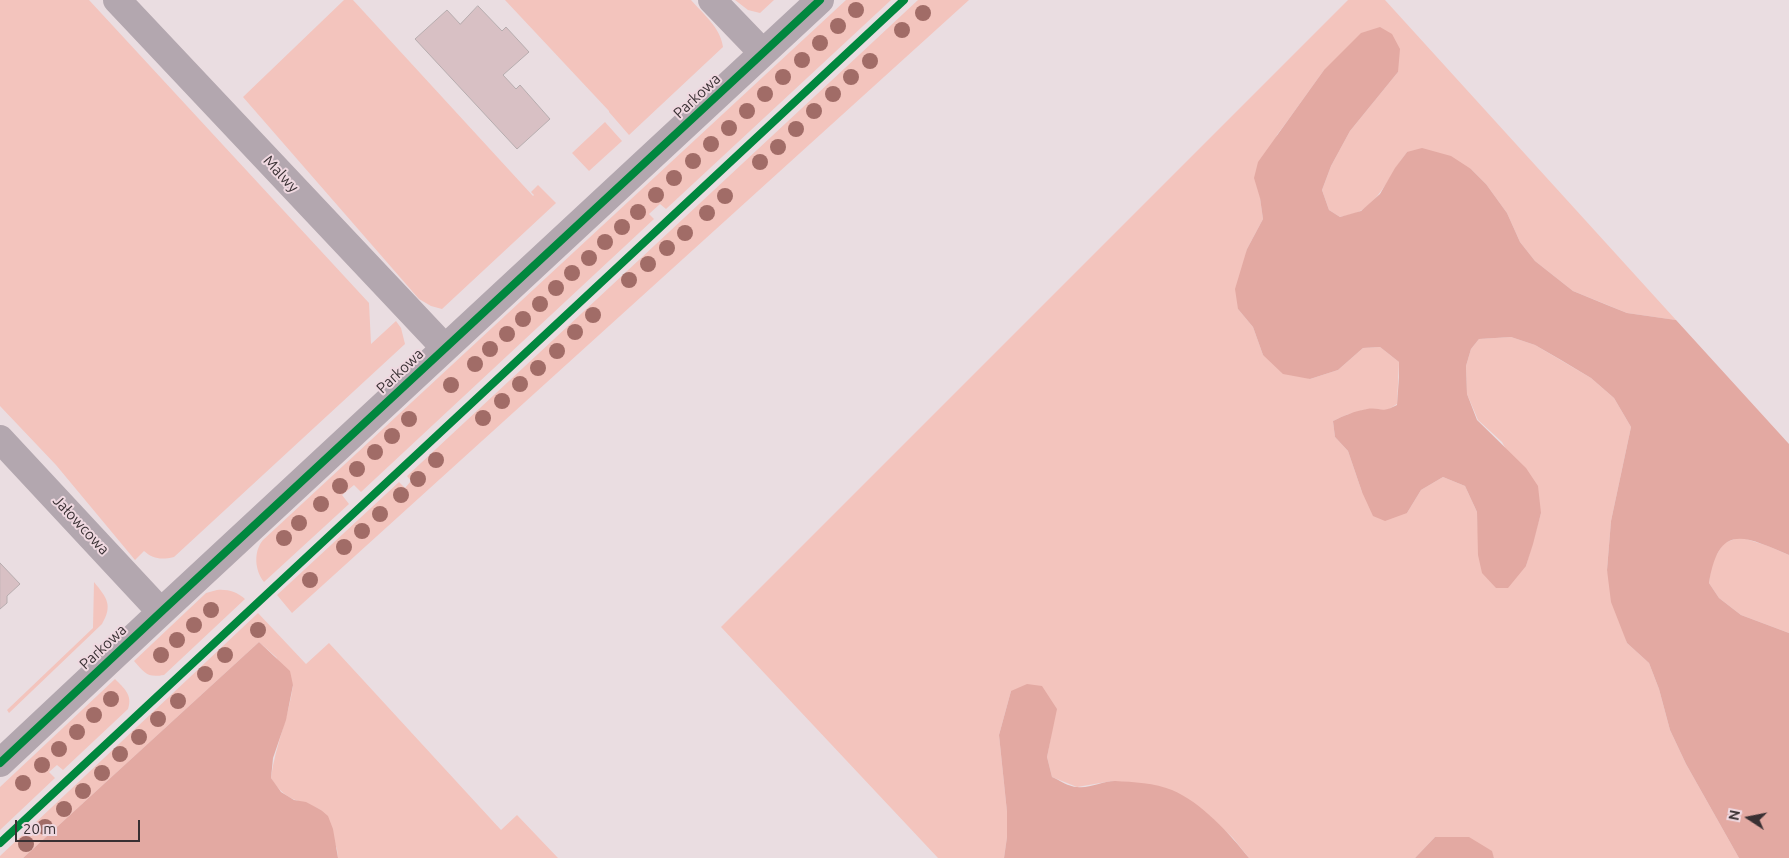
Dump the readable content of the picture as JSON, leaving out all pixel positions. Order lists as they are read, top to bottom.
{
  "streets": {
    "street": ["Parkowa", "Malwy", "Jałowcowa"]
  },
  "crossings": [
    ["Parkowa", "Malwy"],
    ["Parkowa", "Jałowcowa"]
  ],
  "scale_bar": "20 m",
  "north": "left"
}
